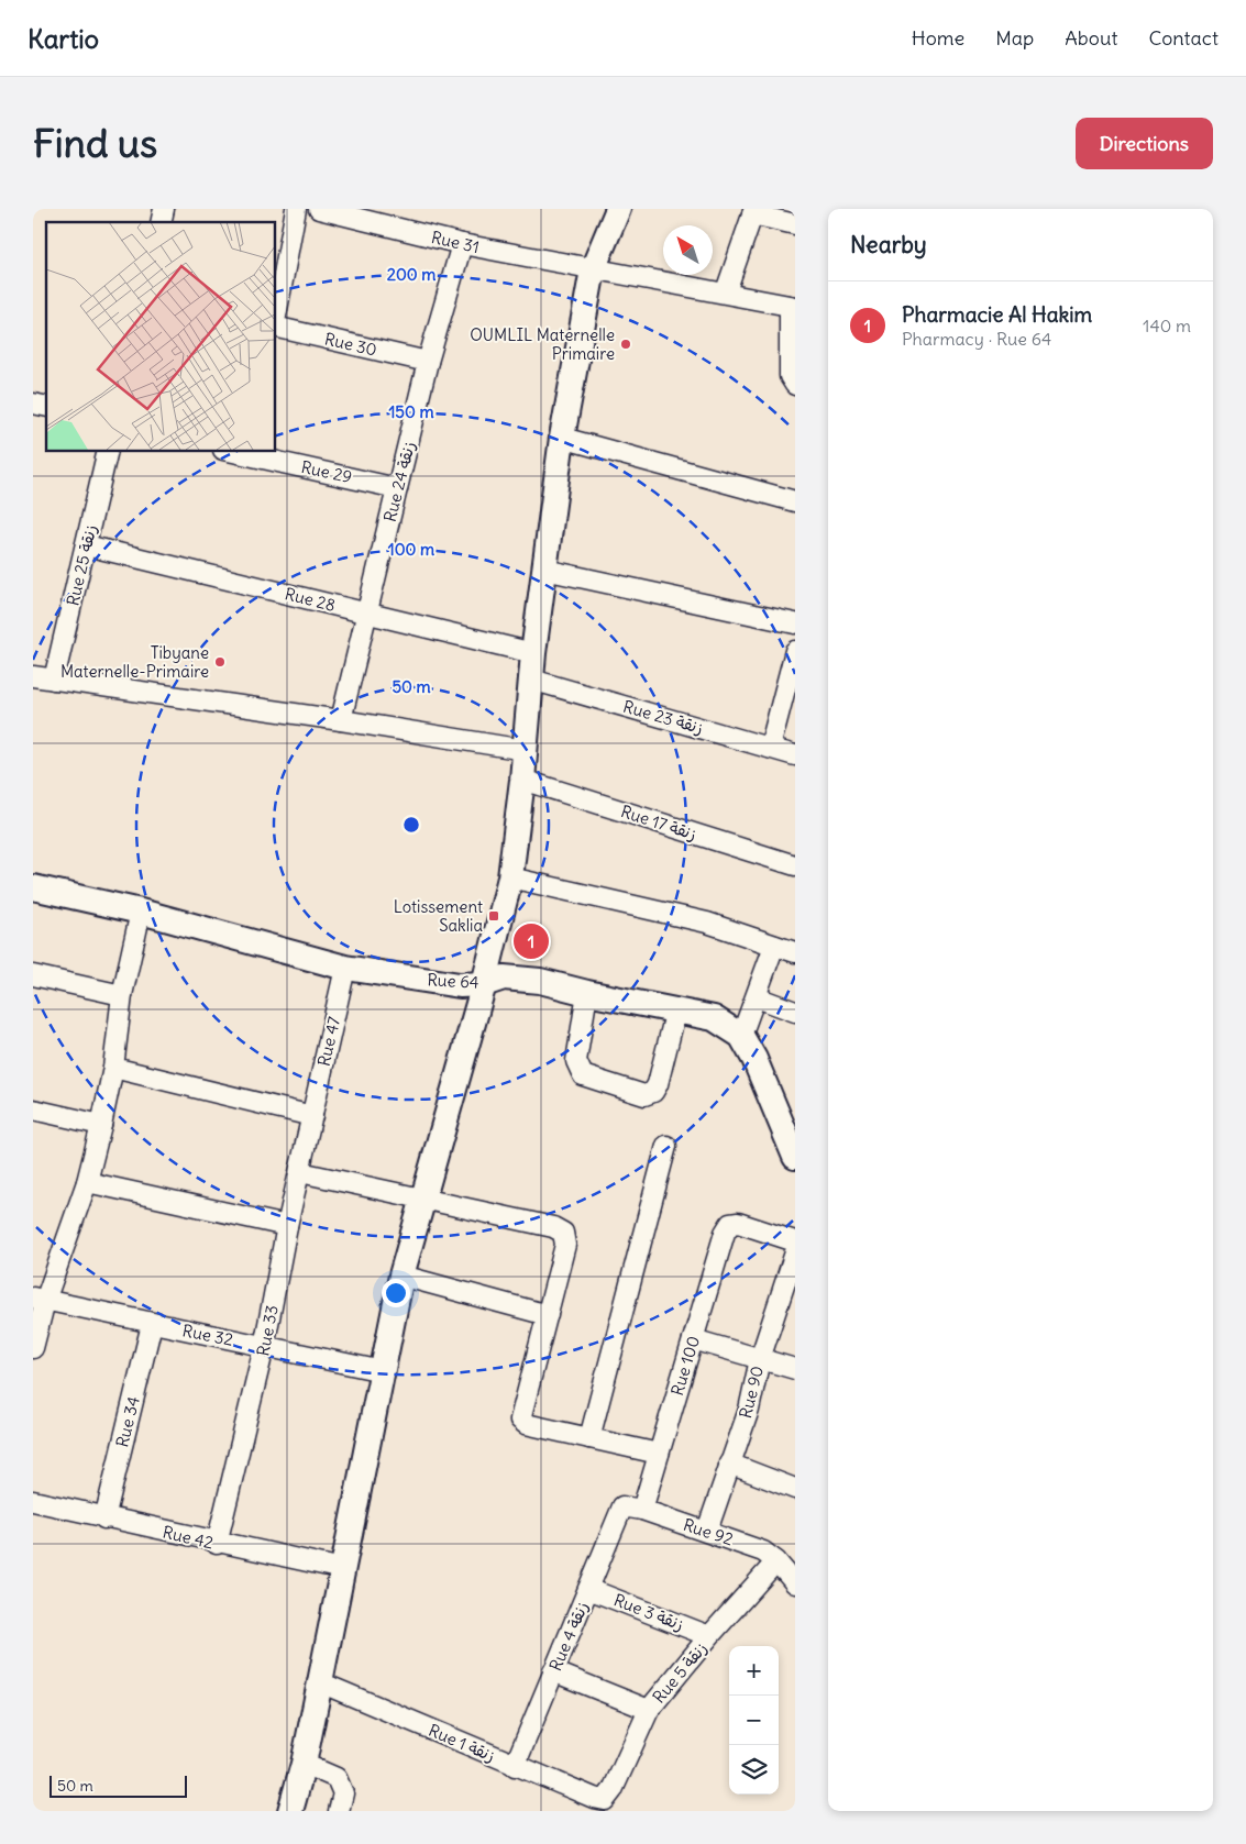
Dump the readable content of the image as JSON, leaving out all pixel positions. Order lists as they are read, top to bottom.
{
  "streets": {
    "street": [
      "Rue 31",
      "Rue 30",
      "Rue 29",
      "Rue 24 زنقة",
      "Rue 25 زنقة",
      "Rue 28",
      "Rue 23 زنقة",
      "Rue 17 زنقة",
      "Rue 64",
      "Rue 47",
      "Rue 33",
      "Rue 32",
      "Rue 100",
      "Rue 90",
      "Rue 34",
      "Rue 92",
      "Rue 42",
      "Rue 3 زنقة",
      "Rue 4 زنقة",
      "Rue 5 زنقة",
      "Rue 1 زنقة"
    ]
  },
  "crossings": [
    ["Rue 31", "Rue 24 زنقة"],
    ["Rue 30", "Rue 24 زنقة"],
    ["Rue 29", "Rue 24 زنقة"],
    ["Rue 24 زنقة", "Rue 28"],
    ["Rue 25 زنقة", "Rue 28"],
    ["Rue 64", "Rue 47"],
    ["Rue 47", "Rue 33"],
    ["Rue 33", "Rue 32"],
    ["Rue 33", "Rue 42"],
    ["Rue 32", "Rue 34"],
    ["Rue 100", "Rue 92"],
    ["Rue 90", "Rue 92"],
    ["Rue 34", "Rue 42"],
    ["Rue 92", "Rue 4 زنقة"],
    ["Rue 92", "Rue 5 زنقة"],
    ["Rue 3 زنقة", "Rue 4 زنقة"],
    ["Rue 3 زنقة", "Rue 5 زنقة"],
    ["Rue 4 زنقة", "Rue 1 زنقة"],
    ["Rue 5 زنقة", "Rue 1 زنقة"]
  ],
  "places": {
    "other": ["OUMLIL Maternelle Primaire", "Tibyane Maternelle-Primaire"],
    "transit": ["Lotissement Saklia"]
  },
  "scale_bar": "50 m",
  "north": "top left",
  "page": {
    "header": "Kartio",
    "nav": [
      "Home",
      "Map",
      "About",
      "Contact"
    ],
    "buttons": "Directions",
    "title": "Find us",
    "heading": "Nearby",
    "list": [
      {
        "mark": "1",
        "name": "Pharmacie Al Hakim",
        "note": "Pharmacy · Rue 64",
        "value": "140 m"
      }
    ],
    "pins": "1",
    "map_buttons": ["+", "−"],
    "scale": "50 m"
  },
  "rings": [
    "200 m",
    "150 m",
    "100 m",
    "50 m"
  ]
}
